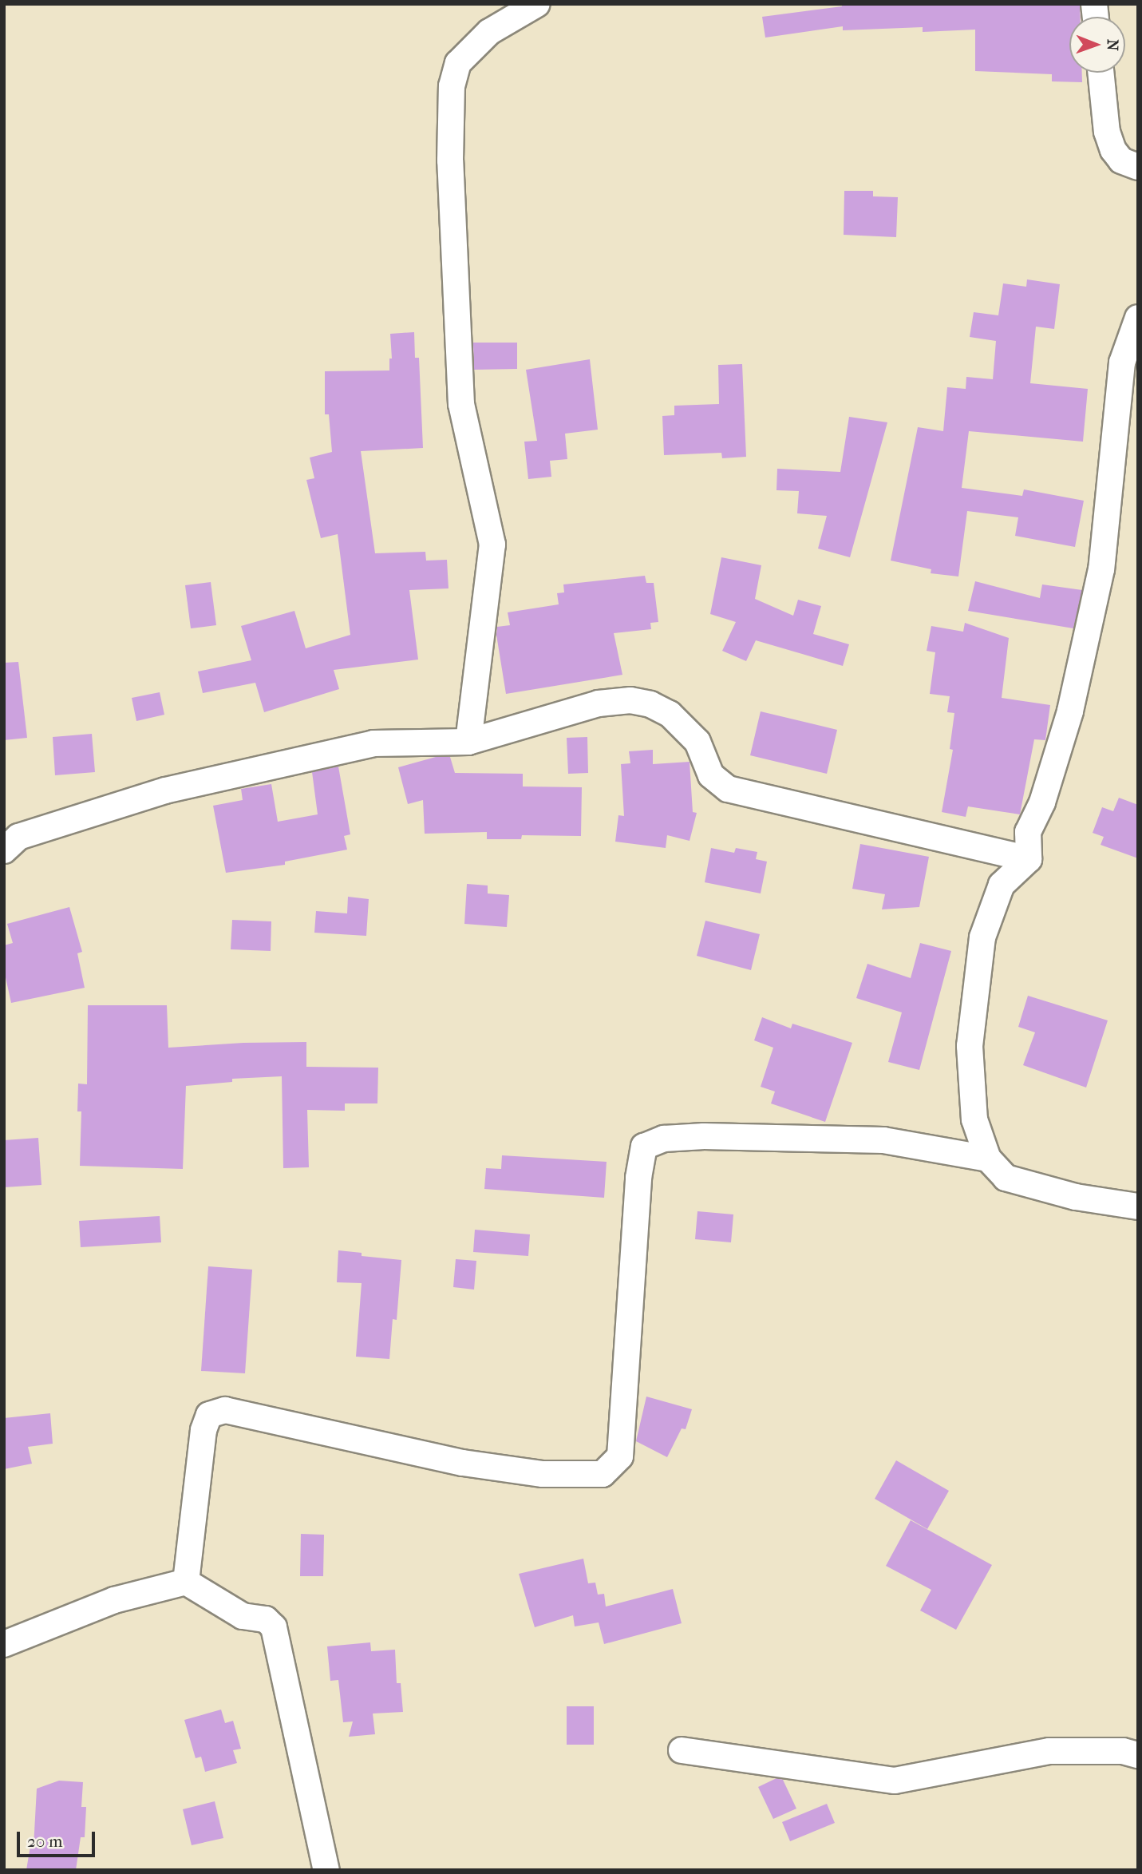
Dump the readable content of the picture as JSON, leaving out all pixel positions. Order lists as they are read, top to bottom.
{
  "scale_bar": "20 m",
  "north": "right"
}
